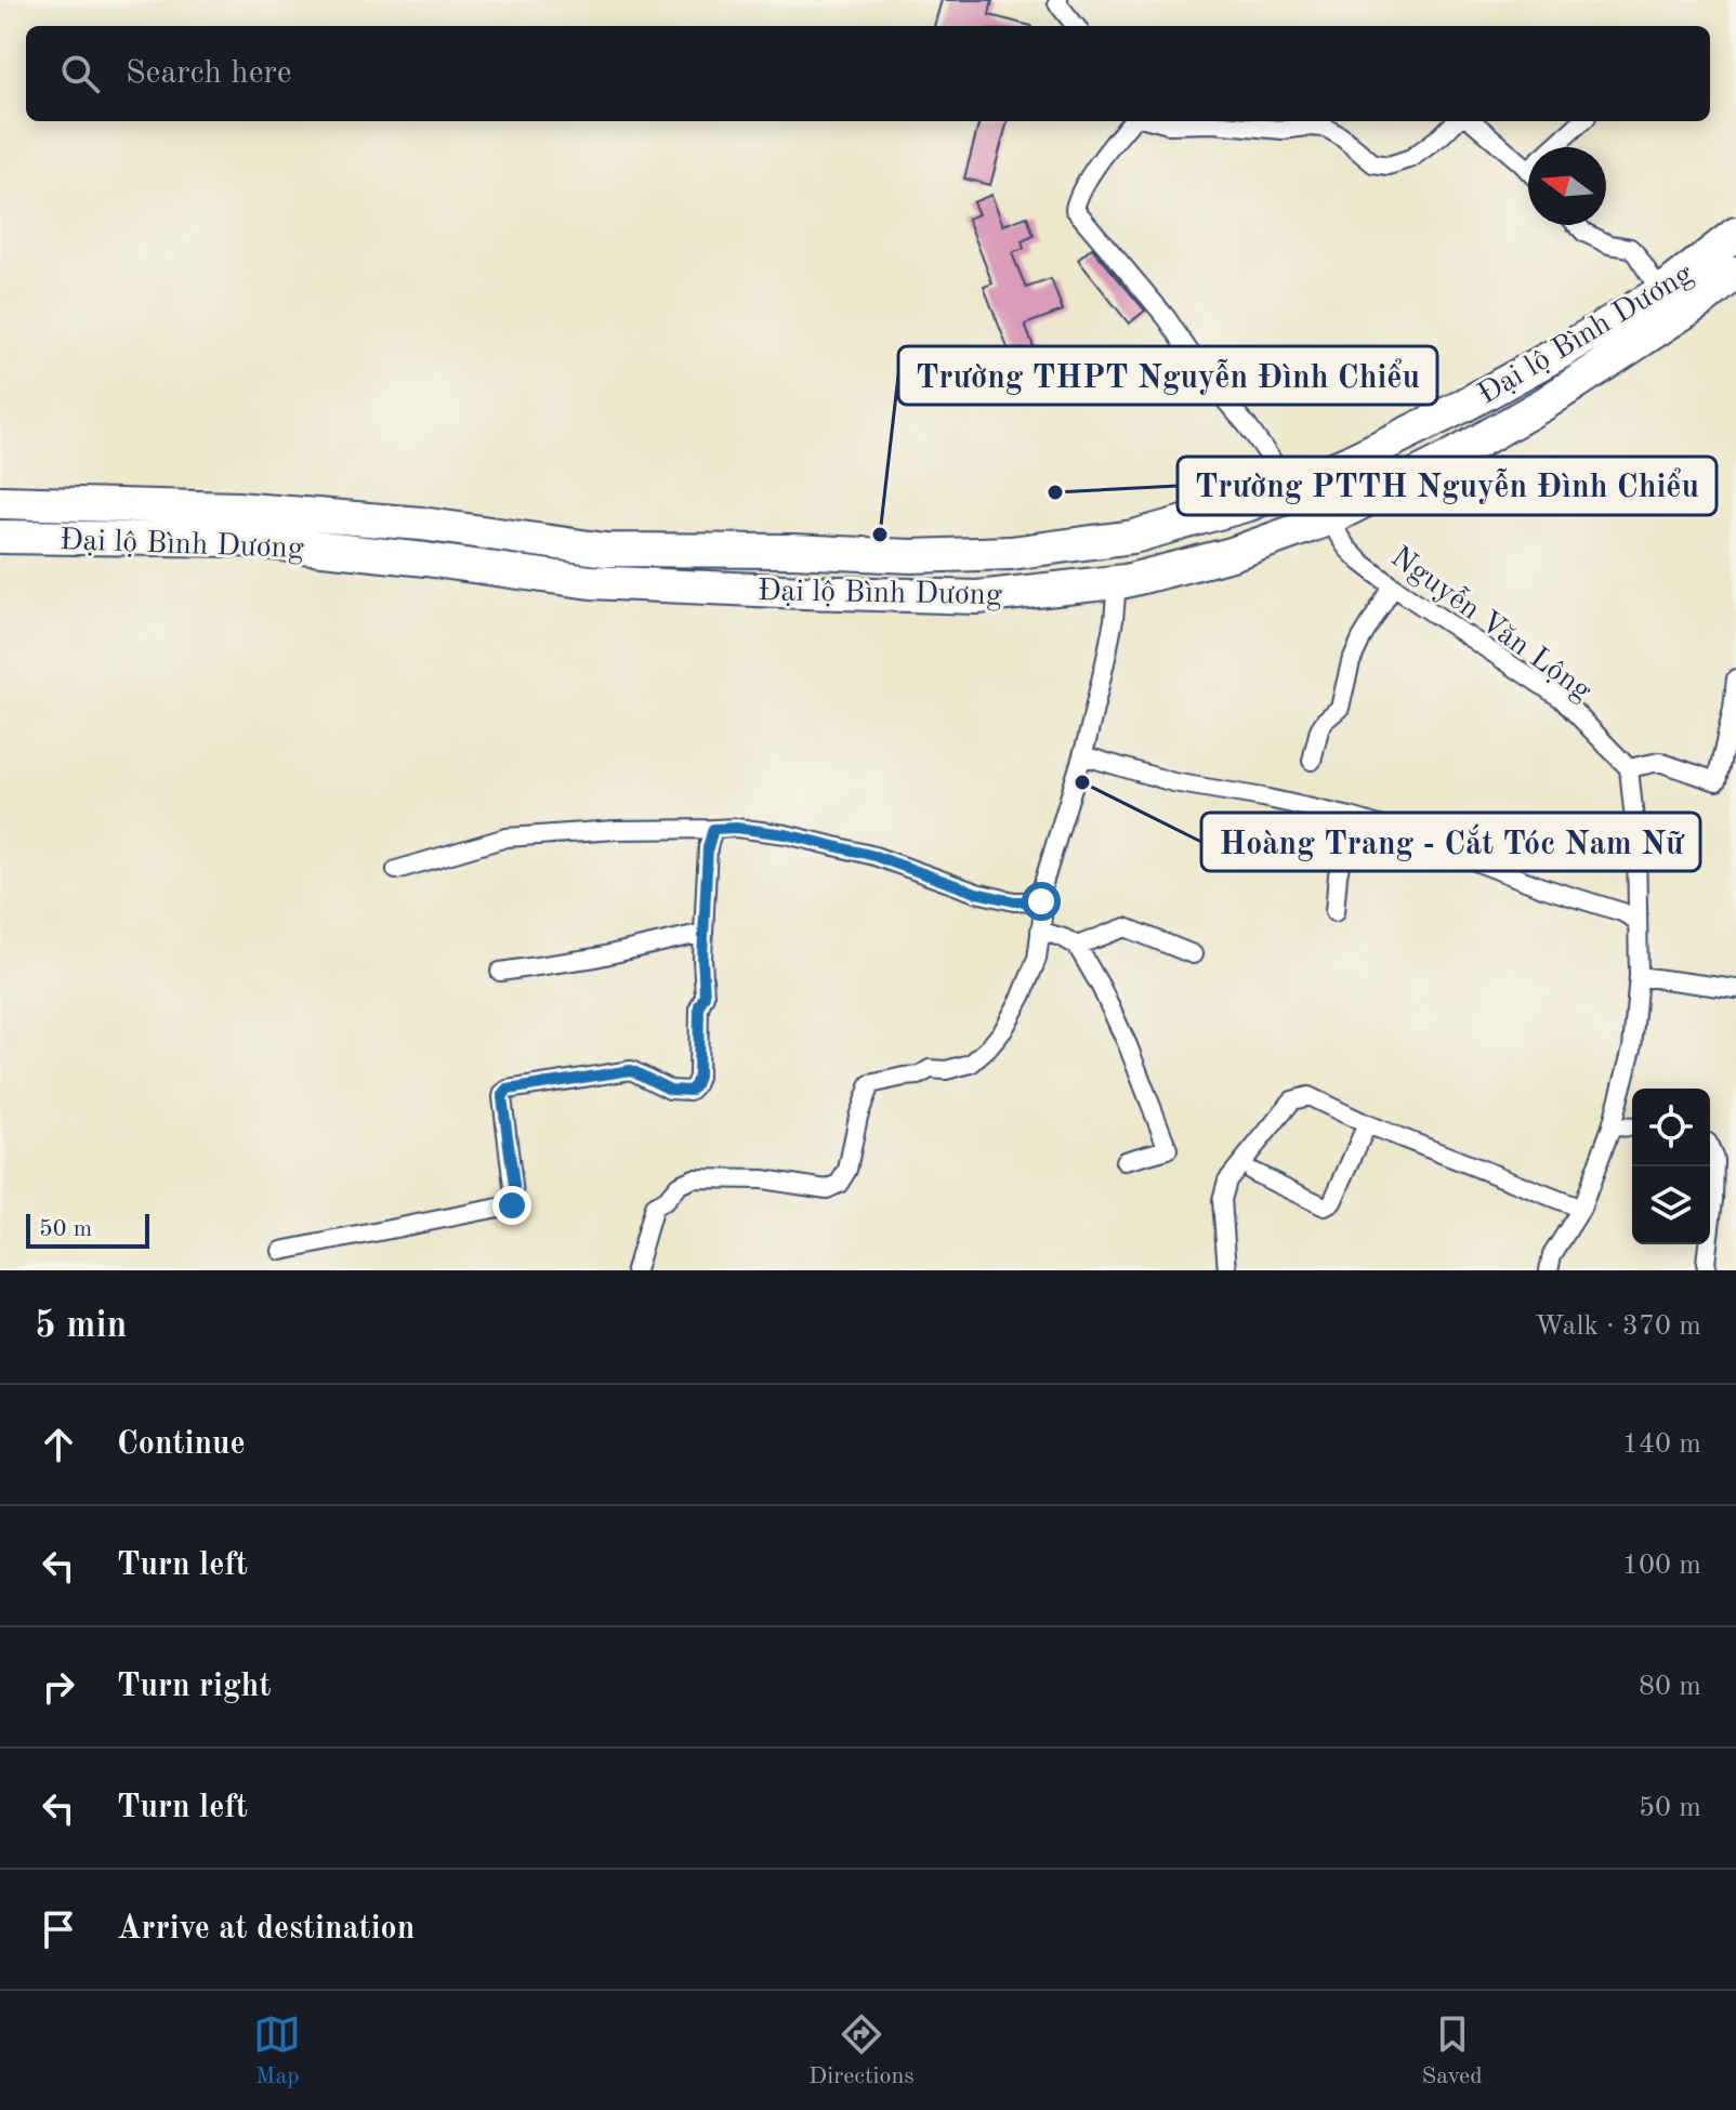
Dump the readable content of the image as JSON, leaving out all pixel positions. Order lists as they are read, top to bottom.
{
  "streets": {
    "highway": ["Đại lộ Bình Dương"],
    "street": ["Nguyễn Văn Lộng"]
  },
  "crossings": [
    ["Đại lộ Bình Dương", "Nguyễn Văn Lộng"]
  ],
  "places": ["Trường PTTH Nguyễn Đình Chiểu", "Trường THPT Nguyễn Đình Chiểu", "Hoàng Trang - Cắt Tóc Nam Nữ"],
  "scale_bar": "50 m",
  "north": "left",
  "page": {
    "search": "Search here",
    "scale": "50 m",
    "heading": ["5 min", "Walk · 370 m"],
    "list": [
      ["Continue", "140 m"],
      ["Turn left", "100 m"],
      ["Turn right", "80 m"],
      ["Turn left", "50 m"],
      "Arrive at destination"
    ],
    "nav": ["Map", "Directions", "Saved"]
  }
}
